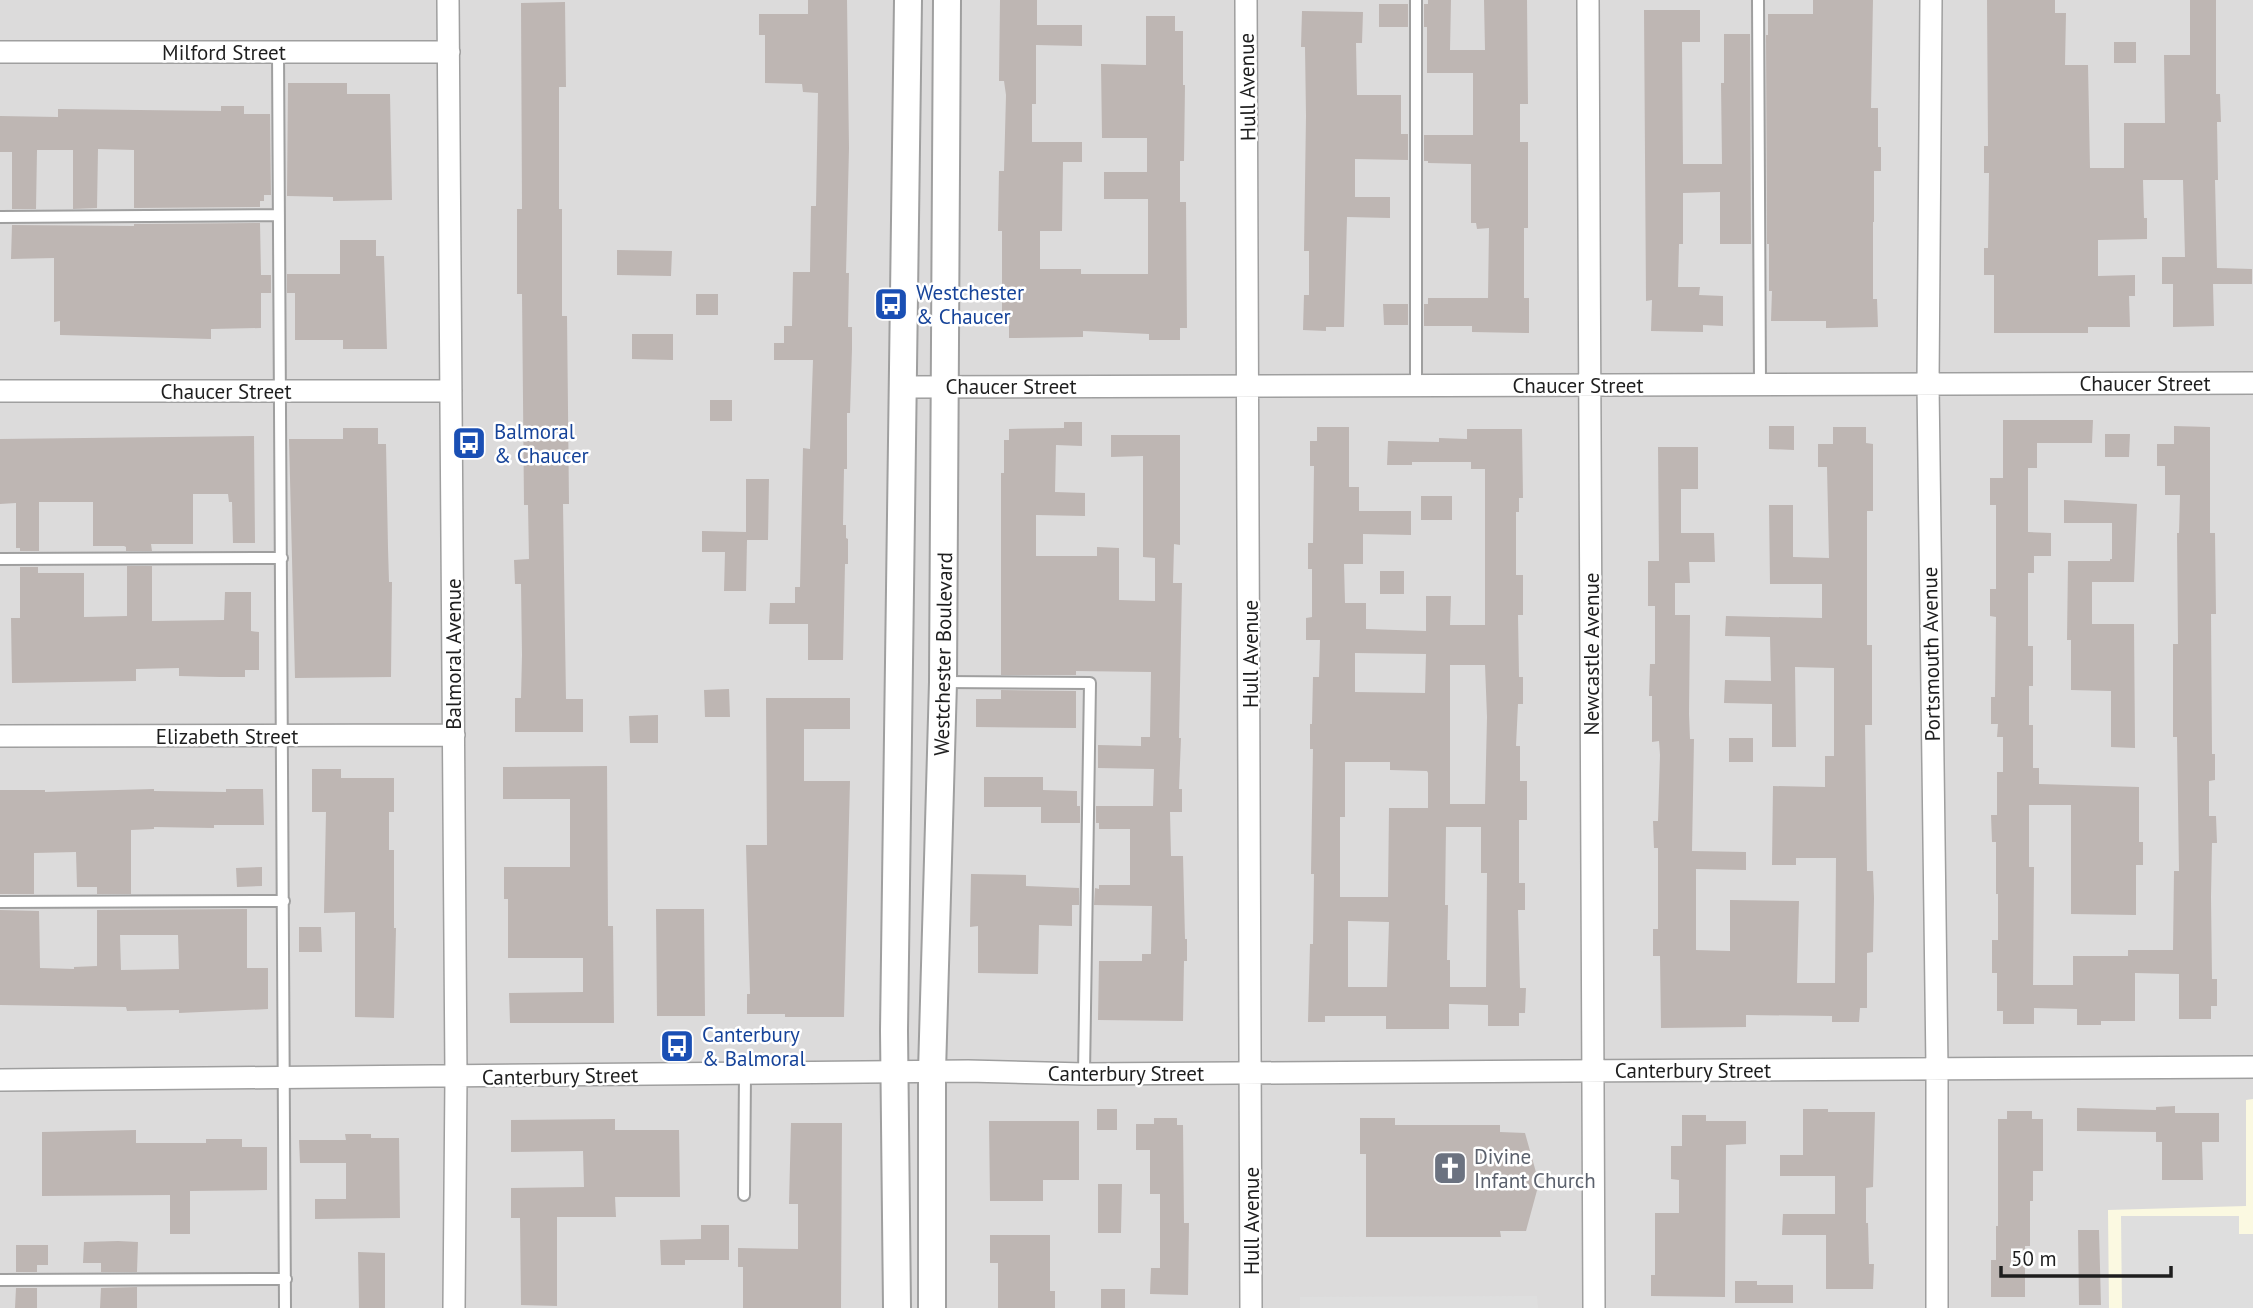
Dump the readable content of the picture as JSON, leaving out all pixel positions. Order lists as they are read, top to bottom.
{
  "streets": {
    "street": [
      "Milford Street",
      "Hull Avenue",
      "Chaucer Street",
      "Balmoral Avenue",
      "Westchester Boulevard",
      "Newcastle Avenue",
      "Portsmouth Avenue",
      "Elizabeth Street",
      "Canterbury Street"
    ]
  },
  "crossings": [
    ["Milford Street", "Balmoral Avenue"],
    ["Hull Avenue", "Chaucer Street"],
    ["Hull Avenue", "Canterbury Street"],
    ["Chaucer Street", "Balmoral Avenue"],
    ["Chaucer Street", "Westchester Boulevard"],
    ["Chaucer Street", "Newcastle Avenue"],
    ["Chaucer Street", "Portsmouth Avenue"],
    ["Balmoral Avenue", "Elizabeth Street"],
    ["Balmoral Avenue", "Canterbury Street"],
    ["Westchester Boulevard", "Canterbury Street"],
    ["Newcastle Avenue", "Canterbury Street"],
    ["Portsmouth Avenue", "Canterbury Street"]
  ],
  "places": {
    "bus stop": ["Westchester & Chaucer", "Balmoral & Chaucer", "Canterbury & Balmoral"],
    "church": ["Divine Infant Church"]
  },
  "scale_bar": "50 m"
}
